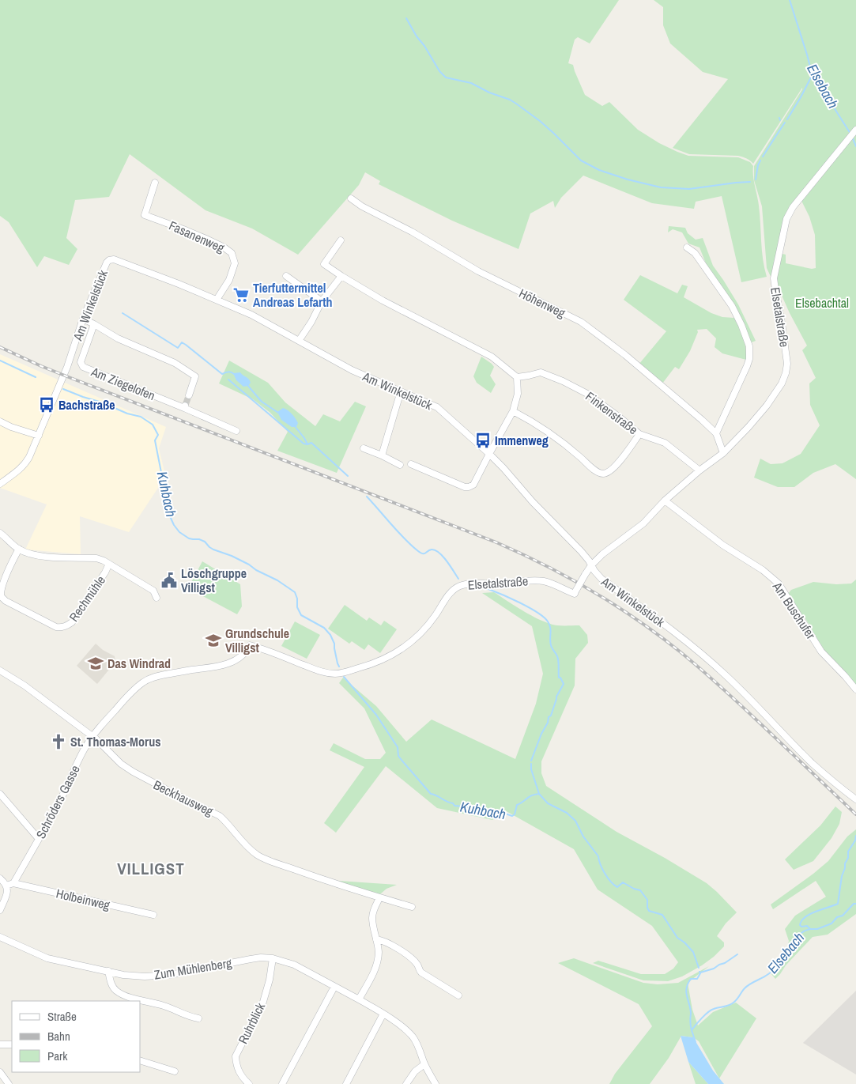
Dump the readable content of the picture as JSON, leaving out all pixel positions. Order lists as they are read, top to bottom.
{
  "streets": {
    "street": [
      "Fasanenweg",
      "Höhenweg",
      "Am Winkelstück",
      "Elsetalstraße",
      "Am Ziegelofen",
      "Finkenstraße",
      "Rechmühle",
      "Am Buschufer",
      "Beckhausweg",
      "Schröders Gasse",
      "Holbeinweg",
      "Zum Mühlenberg",
      "Ruhrblick"
    ]
  },
  "crossings": [
    ["Fasanenweg", "Am Winkelstück"],
    ["Am Winkelstück", "Elsetalstraße"],
    ["Elsetalstraße", "Finkenstraße"],
    ["Elsetalstraße", "Am Buschufer"],
    ["Elsetalstraße", "Schröders Gasse"],
    ["Beckhausweg", "Schröders Gasse"],
    ["Schröders Gasse", "Holbeinweg"],
    ["Zum Mühlenberg", "Ruhrblick"]
  ],
  "districts": ["VILLIGST"],
  "water": ["Elsebach", "Kuhbach"],
  "parks": ["Elsebachtal"],
  "places": {
    "supermarket": ["Tierfuttermittel Andreas Lefarth"],
    "bus stop": ["Bachstraße", "Immenweg"],
    "public building": ["Löschgruppe Villigst"],
    "school or university": ["Grundschule Villigst", "Das Windrad"],
    "church": ["St. Thomas-Morus"]
  },
  "legend": ["Straße", "Bahn", "Park"]
}
